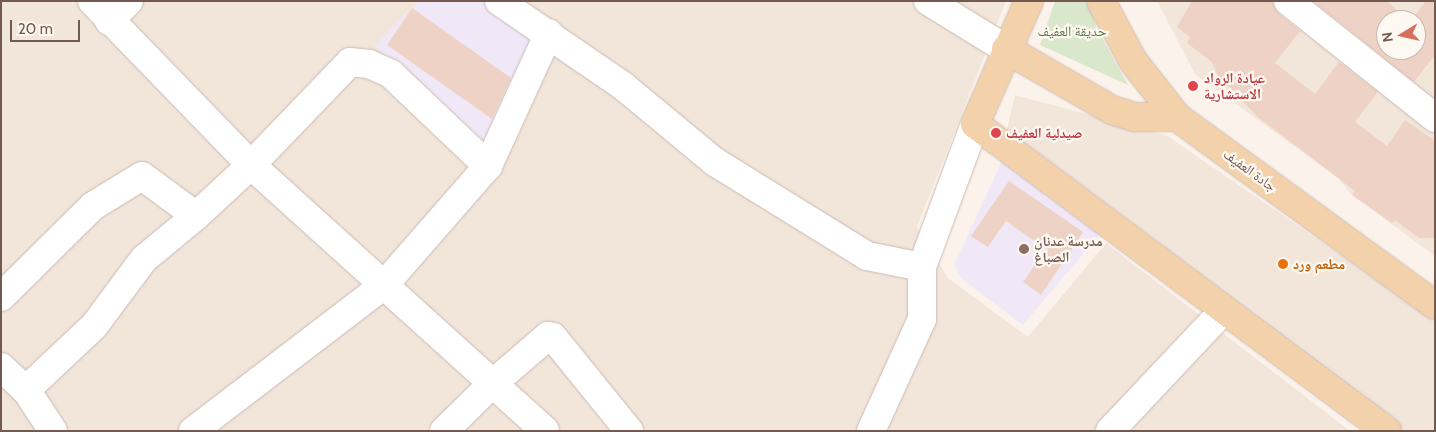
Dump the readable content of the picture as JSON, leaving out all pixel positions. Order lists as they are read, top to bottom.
{
  "streets": {
    "main road": ["جادة العفيف"]
  },
  "parks": ["حديقة العفيف"],
  "places": [
    "عيادة الرواد الاستشارية",
    "صيدلية العفيف",
    "مدرسة عدنان الصباغ",
    "مطعم ورد"
  ],
  "scale_bar": "20 m",
  "north": "left"
}
